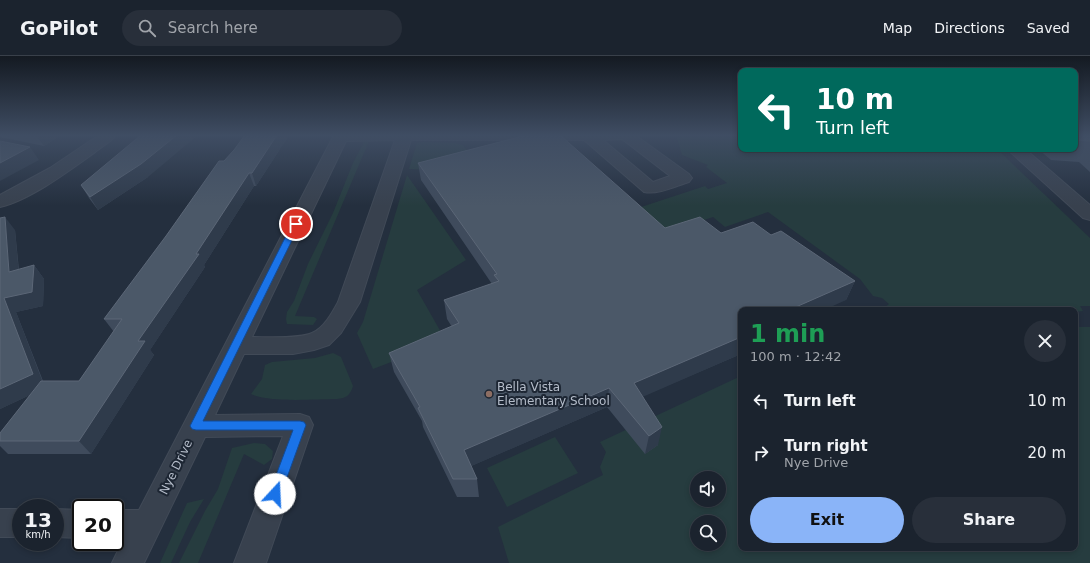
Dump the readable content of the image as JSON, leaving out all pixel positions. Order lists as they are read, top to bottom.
{
  "streets": {
    "street": ["Nye Drive"]
  },
  "places": ["Bella Vista Elementary School"],
  "page": {
    "header": "GoPilot",
    "search": "Search here",
    "nav": ["Map", "Directions", "Saved"],
    "turn": ["10 m", "Turn left"],
    "heading": ["1 min", "100 m · 12:42"],
    "list": [
      {
        "name": "Turn left",
        "value": "10 m"
      },
      {
        "name": "Turn right",
        "note": "Nye Drive",
        "value": "20 m"
      }
    ],
    "buttons": ["Exit", "Share"],
    "speed": "13 km/h",
    "limit": "20"
  }
}
